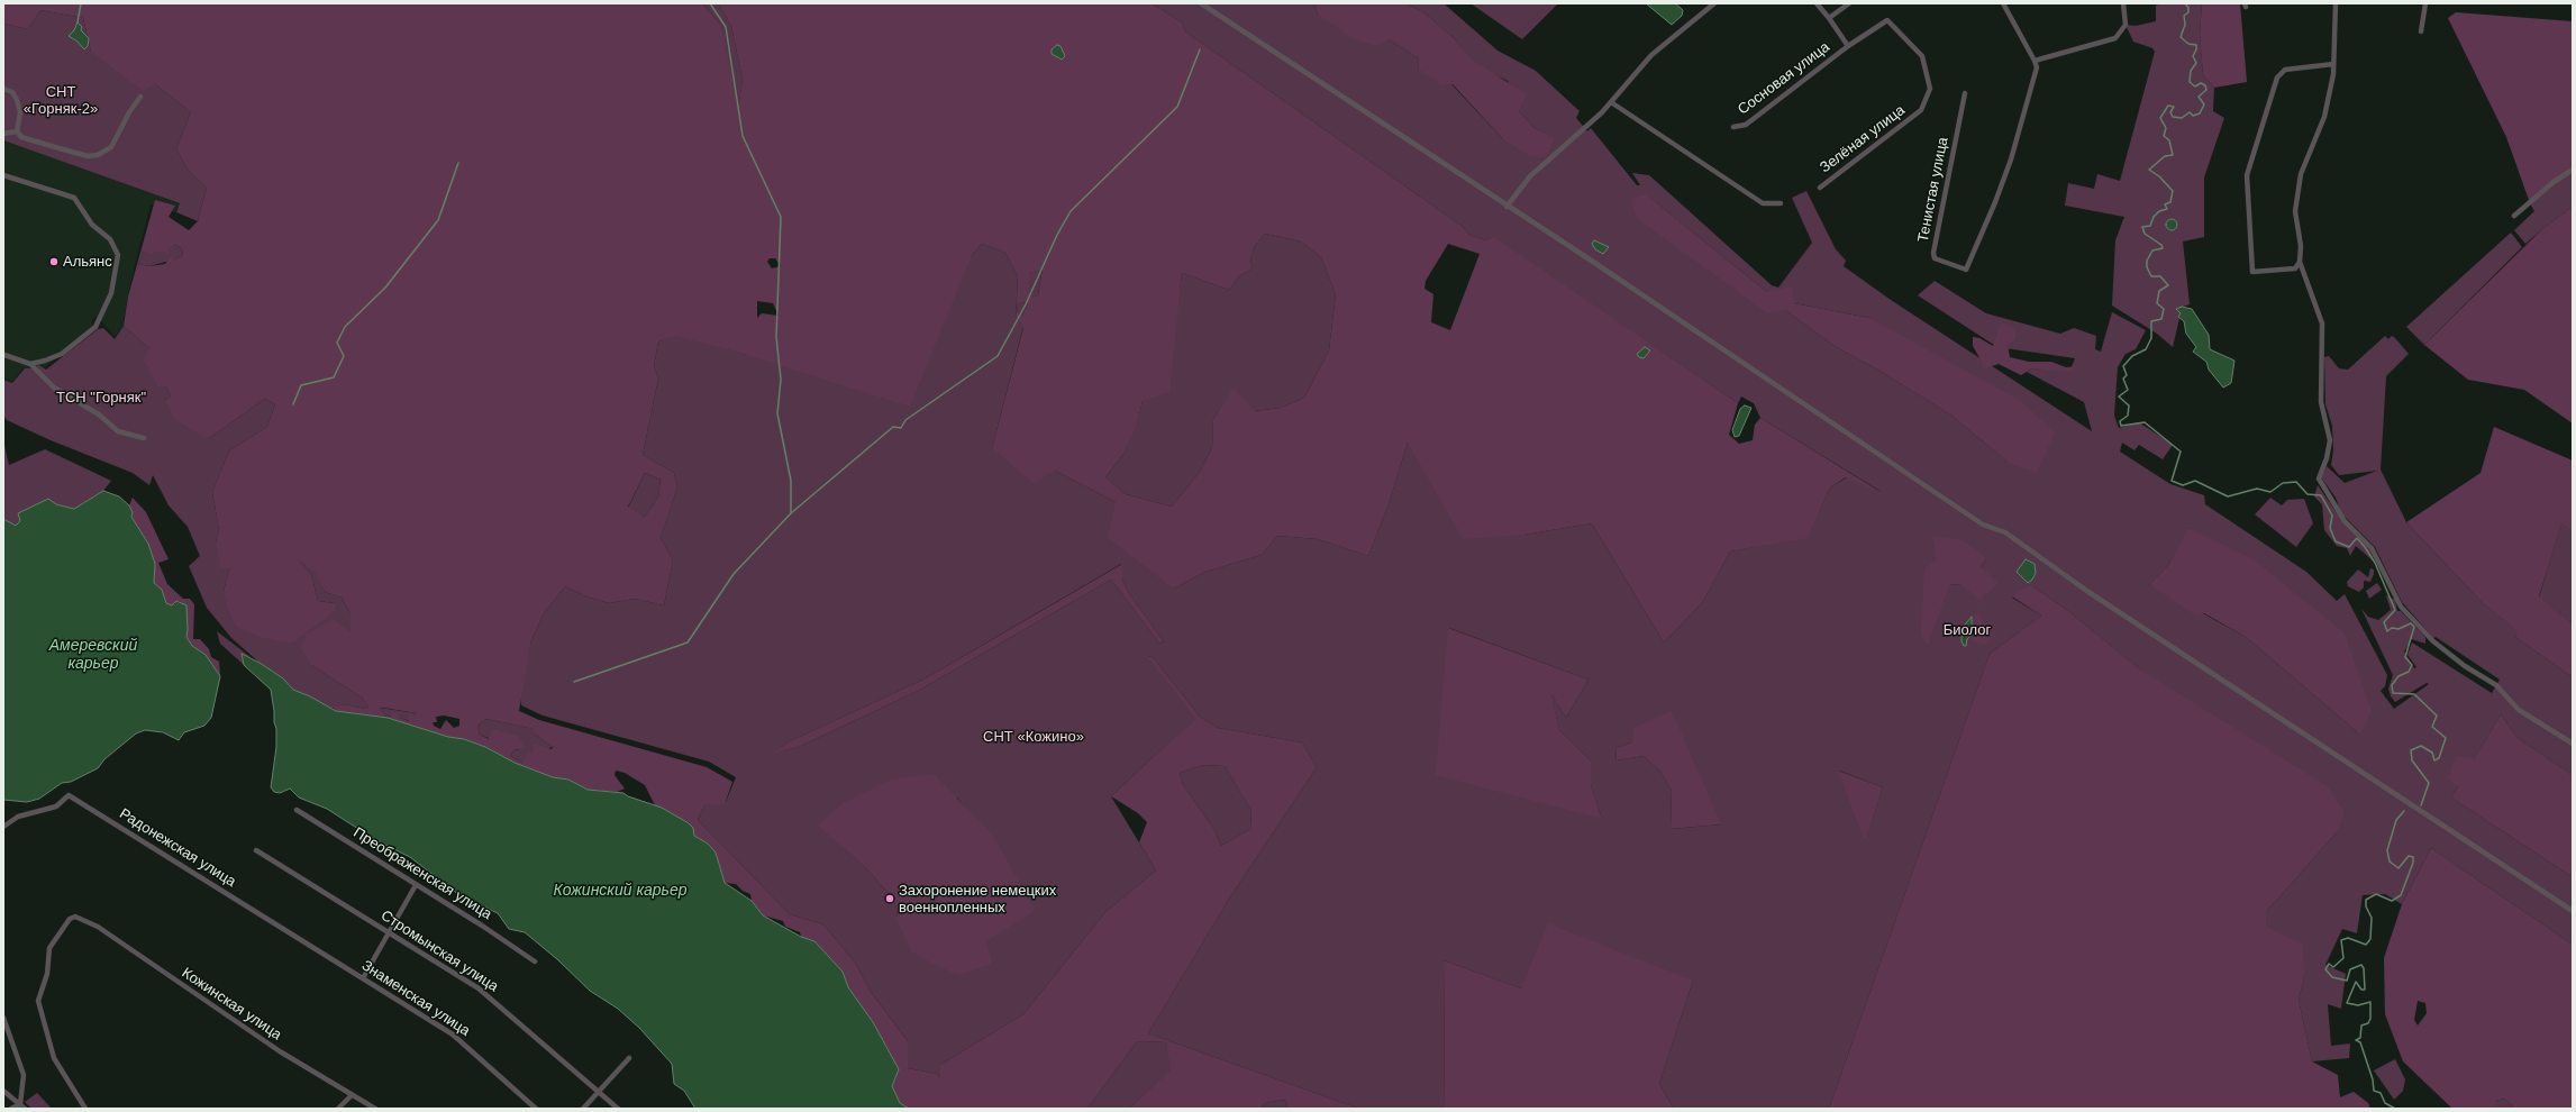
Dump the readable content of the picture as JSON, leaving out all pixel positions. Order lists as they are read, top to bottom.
{
  "streets": {
    "street": [
      "Сосновая улица",
      "Зелёная улица",
      "Тенистая улица",
      "Радонежская улица",
      "Преображенская улица",
      "Стромынская улица",
      "Знаменская улица",
      "Кожинская улица"
    ]
  },
  "crossings": [
    ["Сосновая улица", "Зелёная улица"],
    ["Радонежская улица", "Знаменская улица"]
  ],
  "water": ["Амеревский карьер", "Кожинский карьер"],
  "parks": [
    "СНТ «Горняк-2»",
    "ТСН \"Горняк\"",
    "Биолог",
    "СНТ «Кожино»"
  ],
  "places": ["Альянс", "Захоронение немецких военнопленных"]
}
